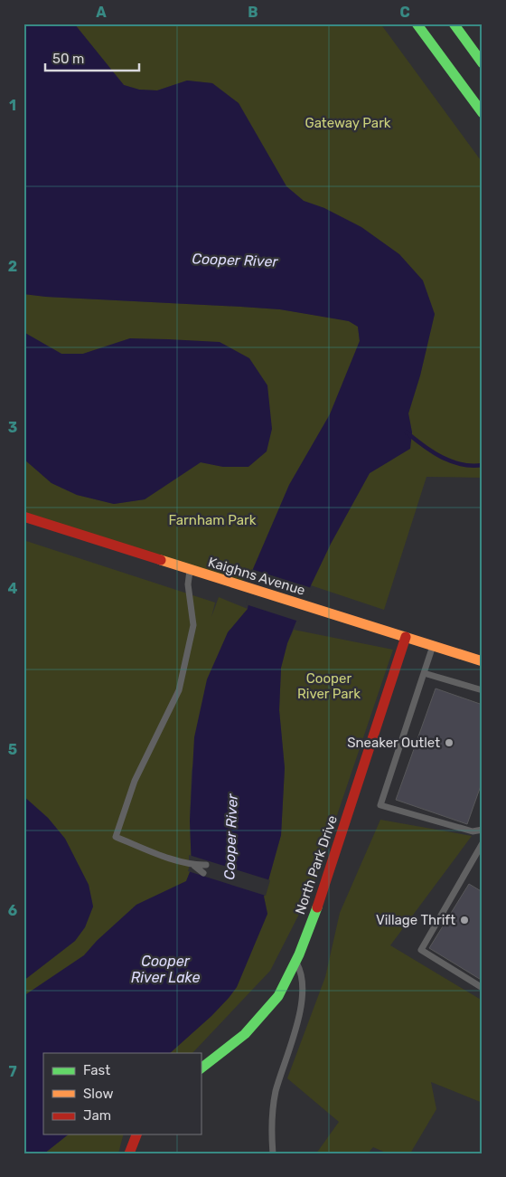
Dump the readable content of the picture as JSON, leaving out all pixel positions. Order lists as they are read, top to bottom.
{
  "streets": {
    "main road": ["Kaighns Avenue", "North Park Drive"]
  },
  "crossings": [
    ["Kaighns Avenue", "North Park Drive"]
  ],
  "water": ["Cooper River", "Cooper River Lake"],
  "parks": ["Gateway Park", "Farnham Park", "Cooper River Park"],
  "places": ["Sneaker Outlet", "Village Thrift"],
  "legend": ["Fast", "Slow", "Jam"],
  "scale_bar": "50 m",
  "grid": {
    "columns": ["A", "B", "C"],
    "rows": [
      "1",
      "2",
      "3",
      "4",
      "5",
      "6",
      "7"
    ]
  }
}
